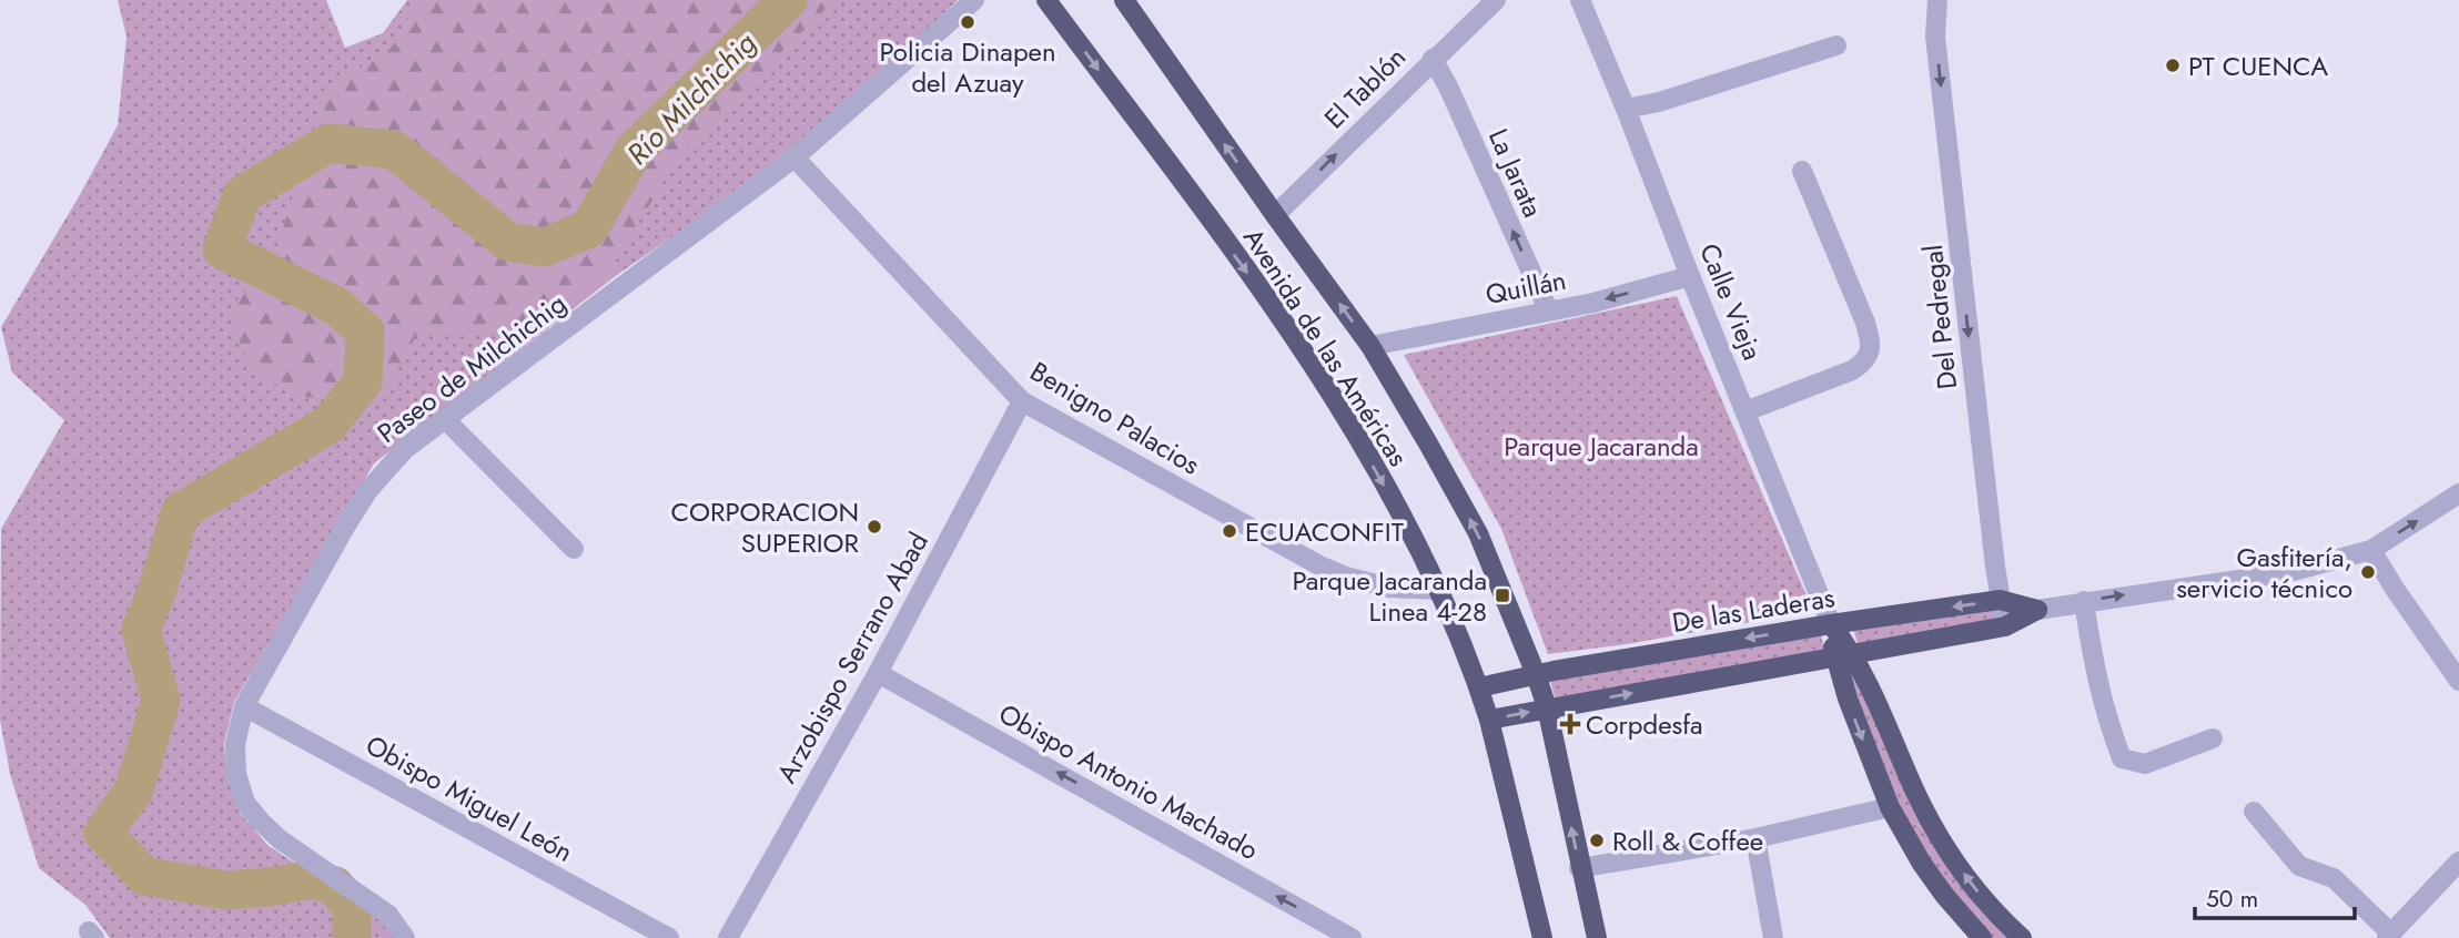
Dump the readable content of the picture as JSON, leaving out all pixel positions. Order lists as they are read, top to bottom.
{
  "streets": {
    "main road": ["Calle Vieja", "Avenida de las Américas", "De las Laderas"],
    "street": [
      "El Tablón",
      "La Jarata",
      "Quillán",
      "Del Pedregal",
      "Paseo de Milchichig",
      "Benigno Palacios",
      "Arzobispo Serrano Abad",
      "Obispo Antonio Machado",
      "Obispo Miguel León"
    ]
  },
  "crossings": [
    ["El Tablón", "La Jarata"],
    ["El Tablón", "Avenida de las Américas"],
    ["La Jarata", "Quillán"],
    ["Quillán", "Calle Vieja"],
    ["Quillán", "Avenida de las Américas"],
    ["Calle Vieja", "De las Laderas"],
    ["Del Pedregal", "De las Laderas"],
    ["Avenida de las Américas", "Benigno Palacios"],
    ["Avenida de las Américas", "De las Laderas"],
    ["Paseo de Milchichig", "Benigno Palacios"],
    ["Paseo de Milchichig", "Obispo Miguel León"],
    ["Benigno Palacios", "Arzobispo Serrano Abad"],
    ["Arzobispo Serrano Abad", "Obispo Antonio Machado"]
  ],
  "one_way": [
    "El Tablón",
    "La Jarata",
    "Quillán",
    "Del Pedregal",
    "Obispo Antonio Machado"
  ],
  "water": ["Río Milchichig"],
  "parks": ["Parque Jacaranda"],
  "places": {
    "other": [
      "Policia Dinapen del Azuay",
      "PT CUENCA",
      "CORPORACION SUPERIOR",
      "ECUACONFIT",
      "Gasfitería, servicio técnico",
      "Roll & Coffee"
    ],
    "transit": ["Parque Jacaranda Linea 4-28"],
    "health": ["Corpdesfa"]
  },
  "scale_bar": "50 m"
}
